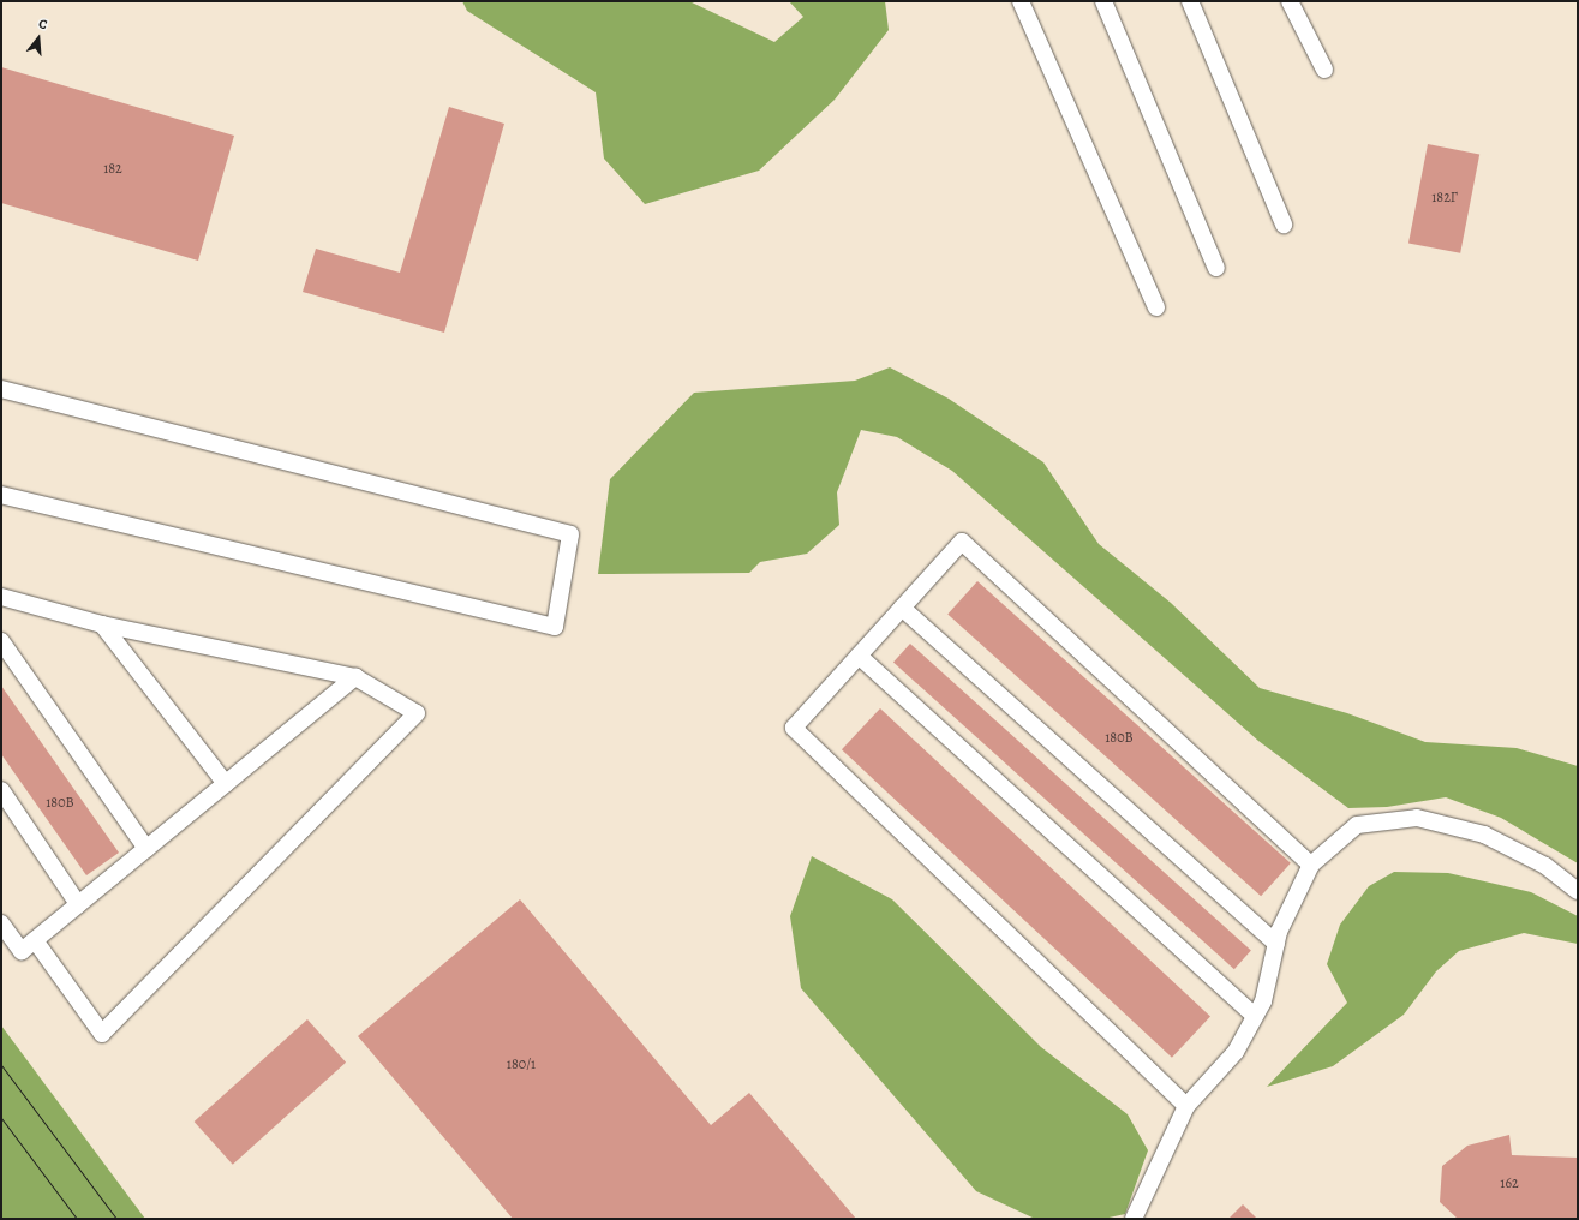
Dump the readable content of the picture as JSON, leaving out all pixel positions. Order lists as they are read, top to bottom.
{
  "house_numbers": [
    "182",
    "182Г",
    "180В",
    "180В",
    "180/1",
    "162"
  ],
  "north": "top"
}
